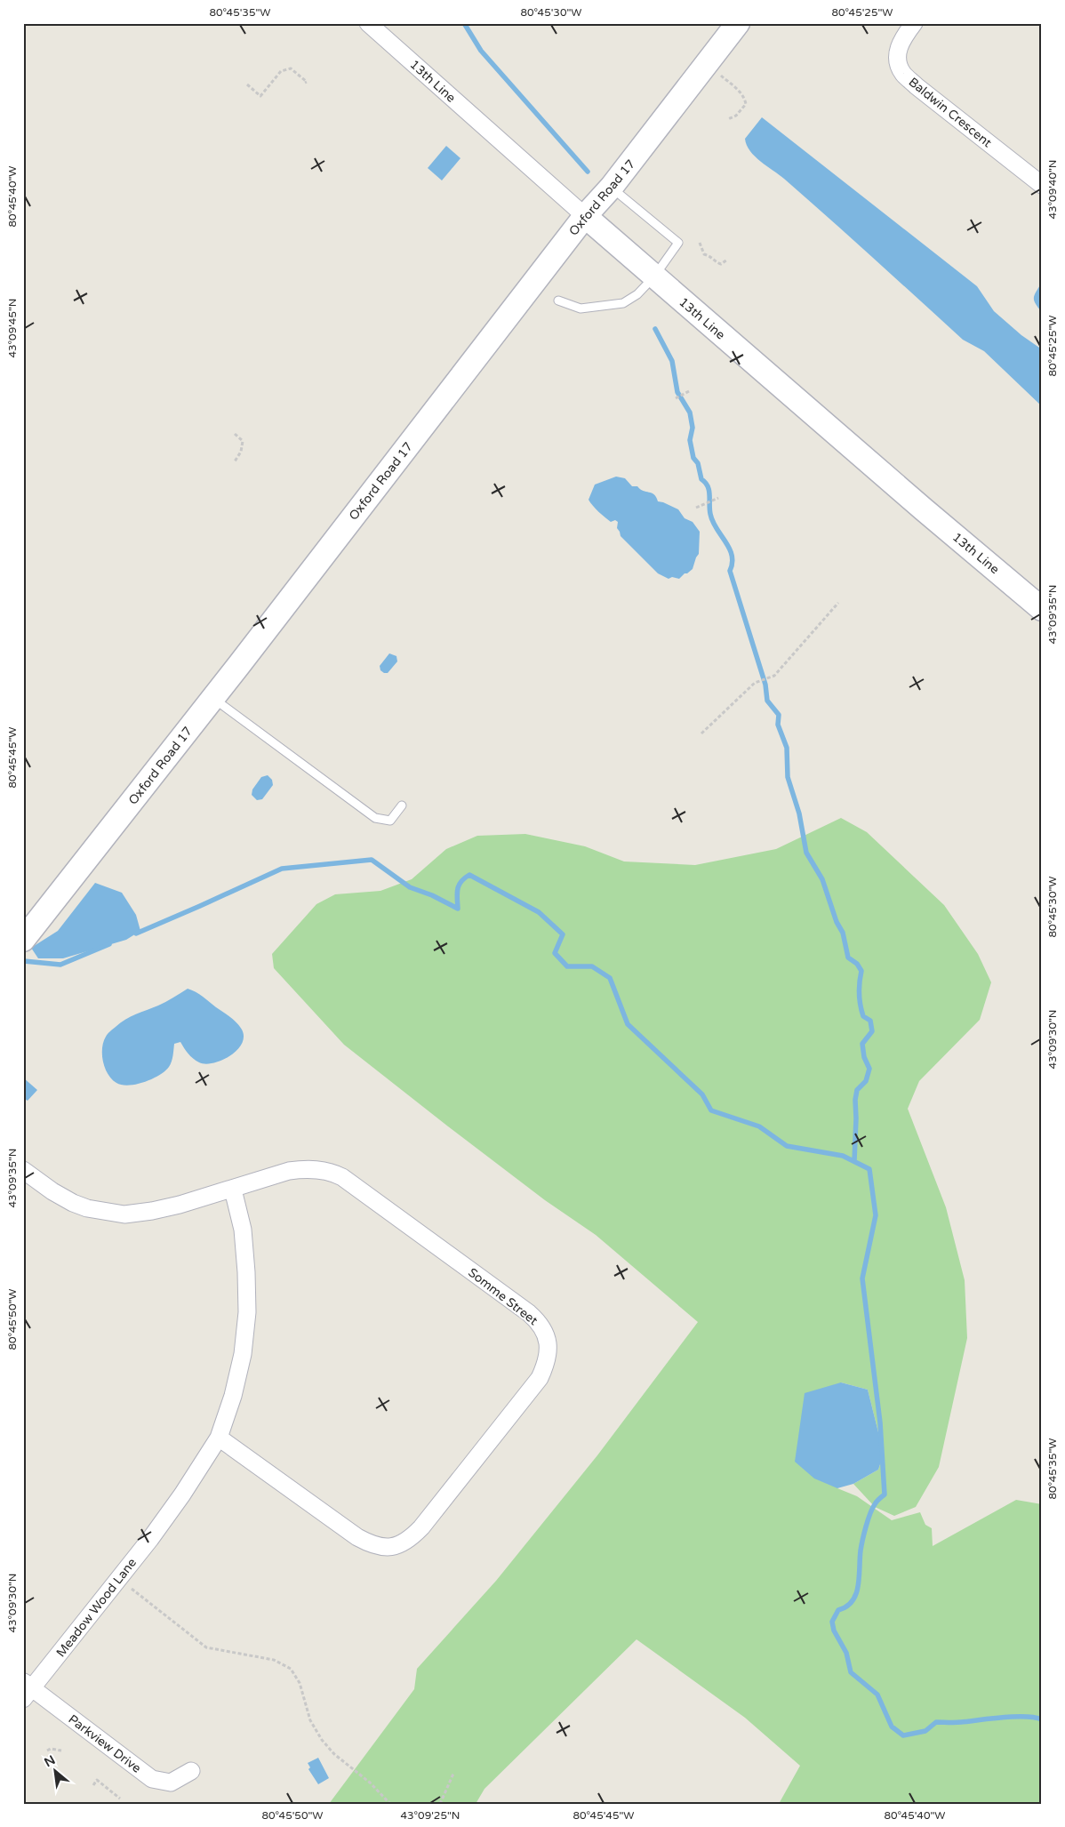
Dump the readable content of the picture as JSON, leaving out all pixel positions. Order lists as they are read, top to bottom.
{
  "streets": {
    "main road": ["13th Line", "Oxford Road 17"],
    "street": [
      "Baldwin Crescent",
      "Somme Street",
      "Meadow Wood Lane",
      "Parkview Drive"
    ]
  },
  "crossings": [
    ["13th Line", "Oxford Road 17"],
    ["Somme Street", "Meadow Wood Lane"],
    ["Meadow Wood Lane", "Parkview Drive"]
  ],
  "north": "top left",
  "coordinates": [
    "80°45'35\"W",
    "80°45'30\"W",
    "80°45'25\"W",
    "43°09'40\"N",
    "80°45'40\"W",
    "43°09'45\"N",
    "43°09'35\"N",
    "80°45'45\"W",
    "43°09'30\"N",
    "80°45'50\"W",
    "43°09'25\"N"
  ]
}
